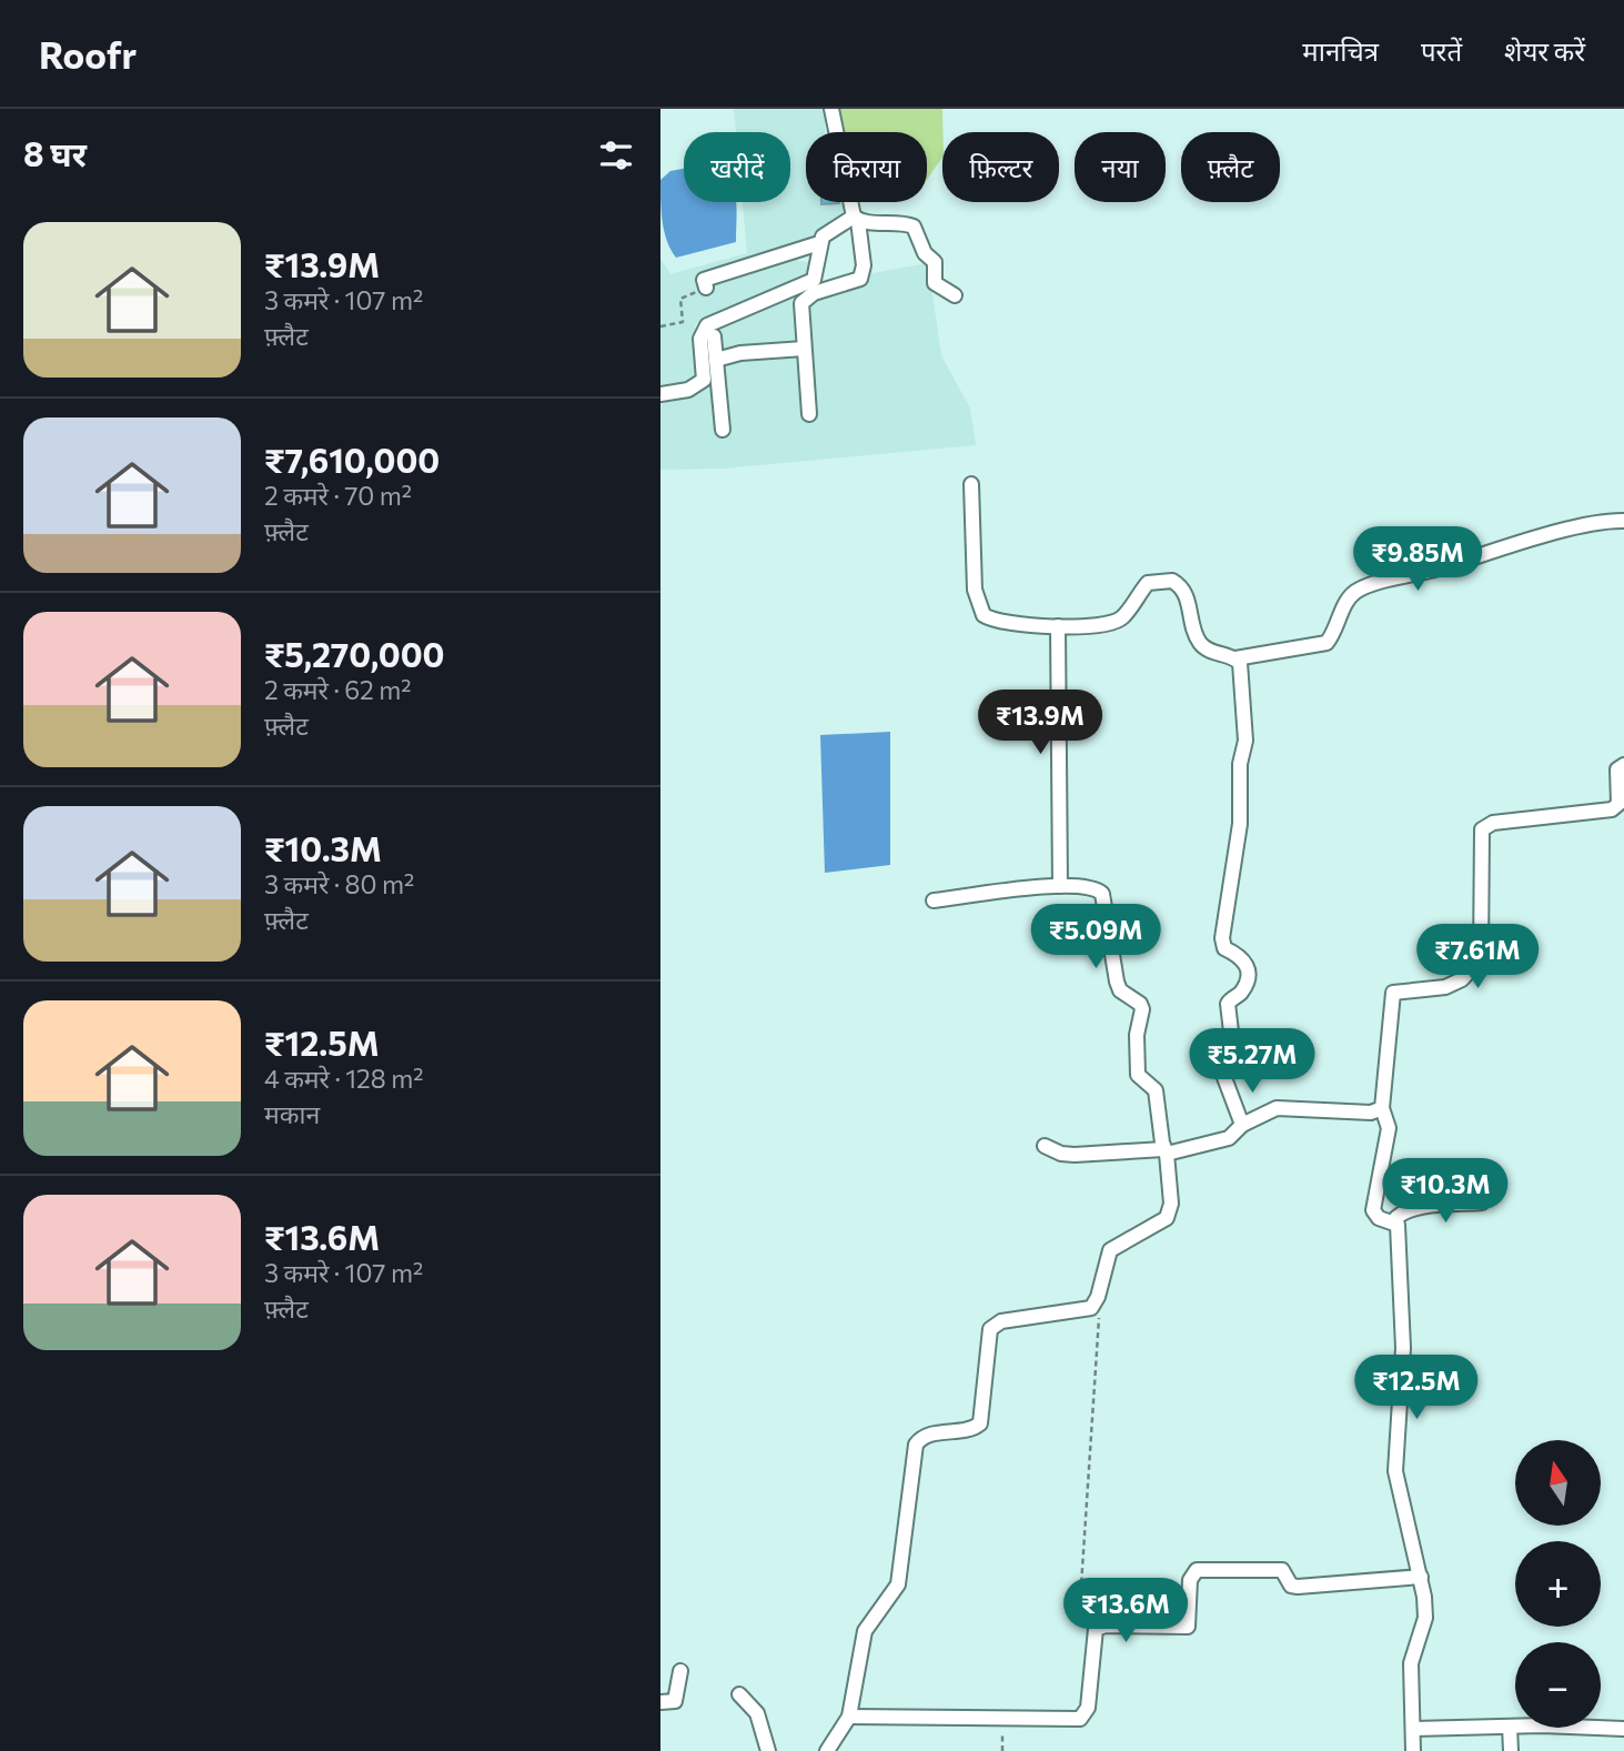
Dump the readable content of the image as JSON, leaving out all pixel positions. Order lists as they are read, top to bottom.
{
  "north": "top",
  "page": {
    "header": "Roofr",
    "nav": ["मानचित्र", "परतें", "शेयर करें"],
    "heading": "8 घर",
    "chip": [
      "खरीदें",
      "किराया",
      "फ़िल्टर",
      "नया",
      "फ़्लैट"
    ],
    "list": [
      {
        "name": "₹13.9M",
        "note": "3 कमरे · 107 m² · फ़्लैट"
      },
      {
        "name": "₹7,610,000",
        "note": "2 कमरे · 70 m² · फ़्लैट"
      },
      {
        "name": "₹5,270,000",
        "note": "2 कमरे · 62 m² · फ़्लैट"
      },
      {
        "name": "₹10.3M",
        "note": "3 कमरे · 80 m² · फ़्लैट"
      },
      {
        "name": "₹12.5M",
        "note": "4 कमरे · 128 m² · मकान"
      },
      {
        "name": "₹13.6M",
        "note": "3 कमरे · 107 m² · फ़्लैट"
      }
    ],
    "price": [
      "₹9.85M",
      "₹13.9M",
      "₹5.09M",
      "₹7.61M",
      "₹5.27M",
      "₹10.3M",
      "₹12.5M",
      "₹13.6M"
    ],
    "map_buttons": ["+", "−"]
  }
}
